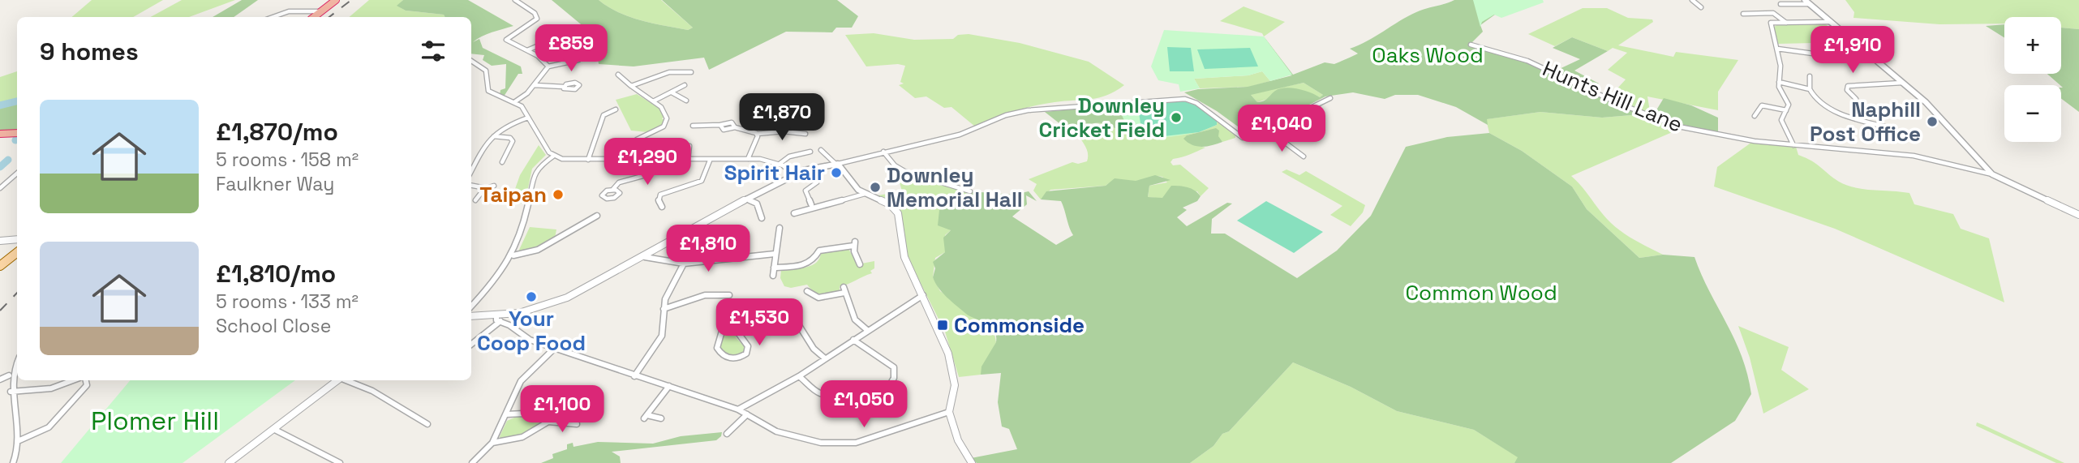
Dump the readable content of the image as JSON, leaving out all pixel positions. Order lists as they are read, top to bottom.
{
  "streets": {
    "street": ["Hunts Hill Lane"]
  },
  "parks": ["Oaks Wood", "Common Wood", "Plomer Hill"],
  "places": {
    "other": [
      "Downley Cricket Field",
      "Naphill Post Office",
      "Spirit Hair",
      "Downley Memorial Hall",
      "Taipan",
      "Your Coop Food"
    ],
    "transit": ["Commonside"]
  },
  "page": {
    "map_buttons": ["+", "−"],
    "heading": "9 homes",
    "price": [
      "£859",
      "£1,910",
      "£1,870",
      "£1,040",
      "£1,290",
      "£1,810",
      "£1,530",
      "£1,050",
      "£1,100"
    ],
    "list": [
      {
        "name": "£1,870/mo",
        "note": "5 rooms · 158 m² · Faulkner Way"
      },
      {
        "name": "£1,810/mo",
        "note": "5 rooms · 133 m² · School Close"
      }
    ]
  }
}
